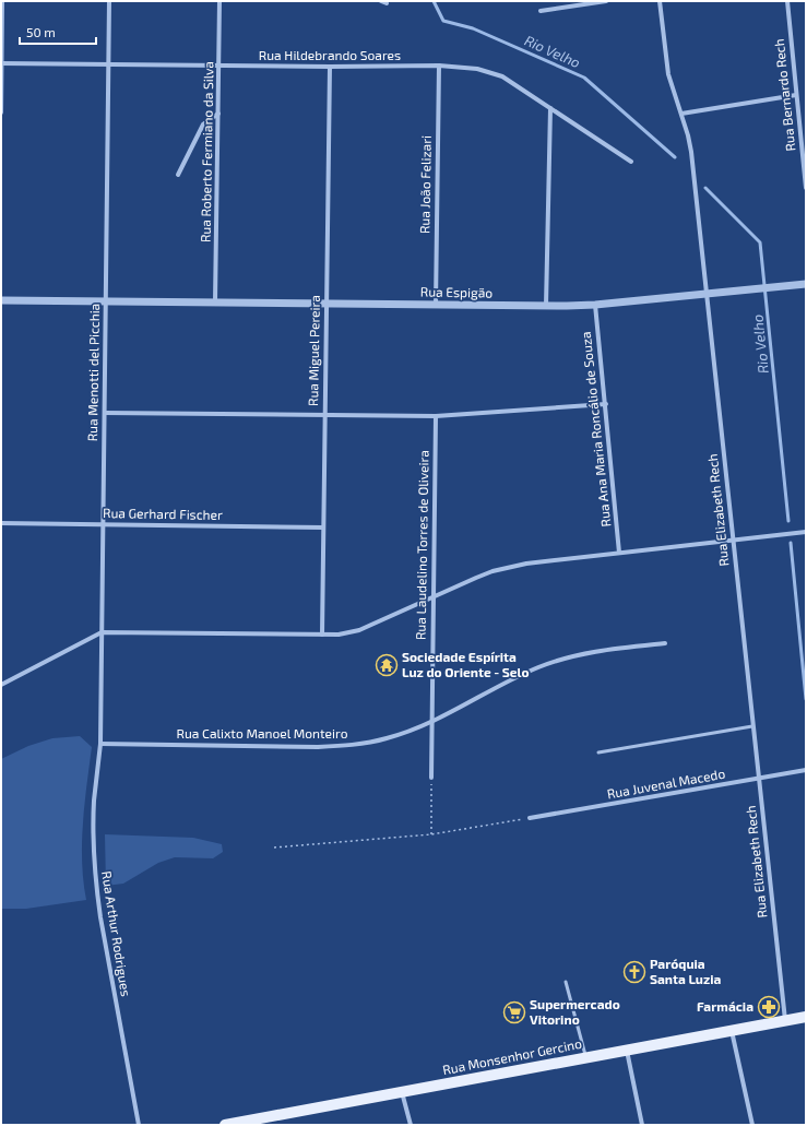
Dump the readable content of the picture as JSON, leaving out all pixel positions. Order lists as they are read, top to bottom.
{
  "streets": {
    "main road": ["Rua Monsenhor Gercino"],
    "street": [
      "Rua Hildebrando Soares",
      "Rua Bernardo Rech",
      "Rua Roberto Fermiano da Silva",
      "Rua João Felizari",
      "Rua Espigão",
      "Rua Miguel Pereira",
      "Rua Menotti del Picchia",
      "Rua Ana Maria Roncálio de Souza",
      "Rua Elizabeth Rech",
      "Rua Gerhard Fischer",
      "Rua Laudelino Torres de Oliveira",
      "Rua Calixto Manoel Monteiro",
      "Rua Juvenal Macedo",
      "Rua Arthur Rodrigues"
    ]
  },
  "crossings": [
    ["Rua Hildebrando Soares", "Rua Roberto Fermiano da Silva"],
    ["Rua Hildebrando Soares", "Rua João Felizari"],
    ["Rua Hildebrando Soares", "Rua Miguel Pereira"],
    ["Rua Hildebrando Soares", "Rua Menotti del Picchia"],
    ["Rua Roberto Fermiano da Silva", "Rua Espigão"],
    ["Rua João Felizari", "Rua Espigão"],
    ["Rua Espigão", "Rua Miguel Pereira"],
    ["Rua Espigão", "Rua Menotti del Picchia"],
    ["Rua Espigão", "Rua Ana Maria Roncálio de Souza"],
    ["Rua Espigão", "Rua Elizabeth Rech"],
    ["Rua Miguel Pereira", "Rua Gerhard Fischer"],
    ["Rua Menotti del Picchia", "Rua Gerhard Fischer"],
    ["Rua Menotti del Picchia", "Rua Calixto Manoel Monteiro"],
    ["Rua Menotti del Picchia", "Rua Arthur Rodrigues"],
    ["Rua Elizabeth Rech", "Rua Juvenal Macedo"],
    ["Rua Elizabeth Rech", "Rua Monsenhor Gercino"],
    ["Rua Laudelino Torres de Oliveira", "Rua Calixto Manoel Monteiro"],
    ["Rua Calixto Manoel Monteiro", "Rua Arthur Rodrigues"]
  ],
  "water": ["Rio Velho"],
  "places": {
    "temple": ["Sociedade Espírita Luz do Oriente - Selo"],
    "church": ["Paróquia Santa Luzia"],
    "pharmacy": ["Farmácia"],
    "supermarket": ["Supermercado Vitorino"]
  },
  "scale_bar": "50 m"
}
